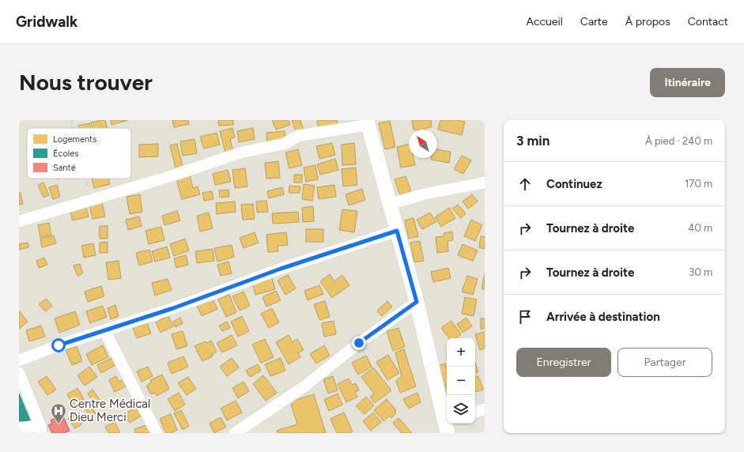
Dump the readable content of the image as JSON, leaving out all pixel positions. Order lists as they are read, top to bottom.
{
  "places": {
    "hospital": ["Centre Médical Dieu Merci"]
  },
  "legend": ["Logements", "Écoles", "Santé"],
  "north": "top left",
  "page": {
    "header": "Gridwalk",
    "nav": [
      "Accueil",
      "Carte",
      "À propos",
      "Contact"
    ],
    "buttons": [
      "Itinéraire",
      ["Enregistrer", "Partager"]
    ],
    "title": "Nous trouver",
    "heading": ["3 min", "À pied · 240 m"],
    "list": [
      ["Continuez", "170 m"],
      ["Tournez à droite", "40 m"],
      ["Tournez à droite", "30 m"],
      "Arrivée à destination"
    ],
    "map_buttons": ["+", "−"]
  }
}
